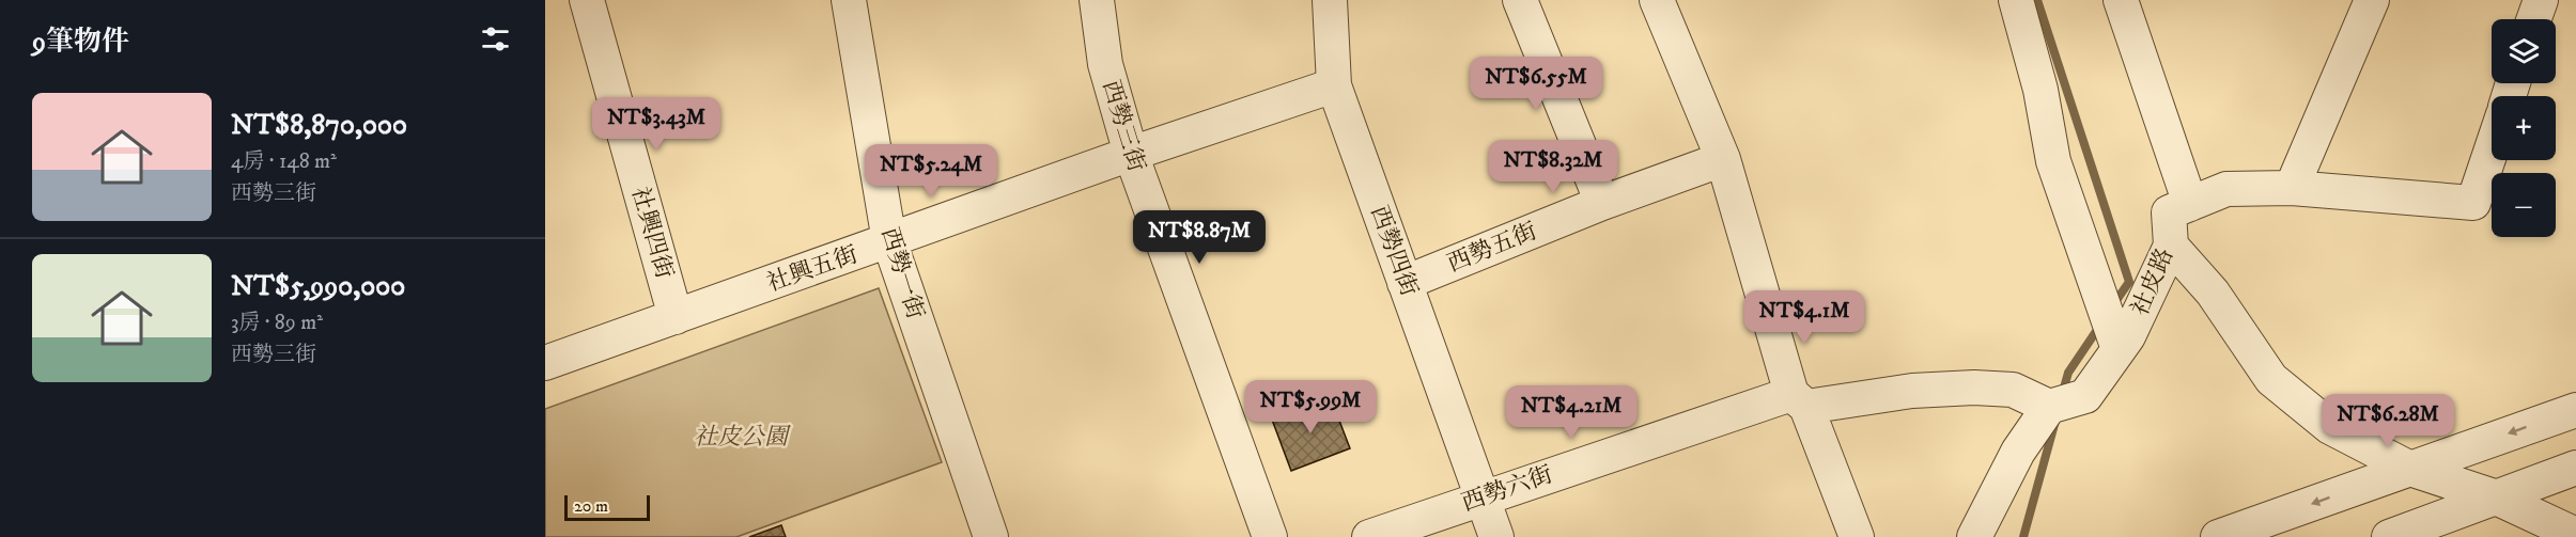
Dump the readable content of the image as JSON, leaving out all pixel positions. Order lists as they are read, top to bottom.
{
  "streets": {
    "street": [
      "西勢三街",
      "社興四街",
      "西勢五街",
      "西勢四街",
      "社興五街",
      "西勢一街",
      "社皮路",
      "西勢六街"
    ]
  },
  "crossings": [
    ["西勢三街", "社興五街"],
    ["社興四街", "社興五街"],
    ["西勢五街", "西勢四街"],
    ["西勢四街", "社興五街"],
    ["西勢四街", "西勢六街"],
    ["社興五街", "西勢一街"],
    ["社皮路", "西勢六街"]
  ],
  "parks": ["社皮公園"],
  "scale_bar": "20 m",
  "page": {
    "heading": "9筆物件",
    "map_buttons": ["+", "−"],
    "price": [
      "NT$6.55M",
      "NT$3.43M",
      "NT$8.32M",
      "NT$5.24M",
      "NT$8.87M",
      "NT$4.1M",
      "NT$5.99M",
      "NT$4.21M",
      "NT$6.28M"
    ],
    "list": [
      {
        "name": "NT$8,870,000",
        "note": "4房 · 148 m² · 西勢三街"
      },
      {
        "name": "NT$5,990,000",
        "note": "3房 · 89 m² · 西勢三街"
      }
    ],
    "scale": "20 m"
  }
}
